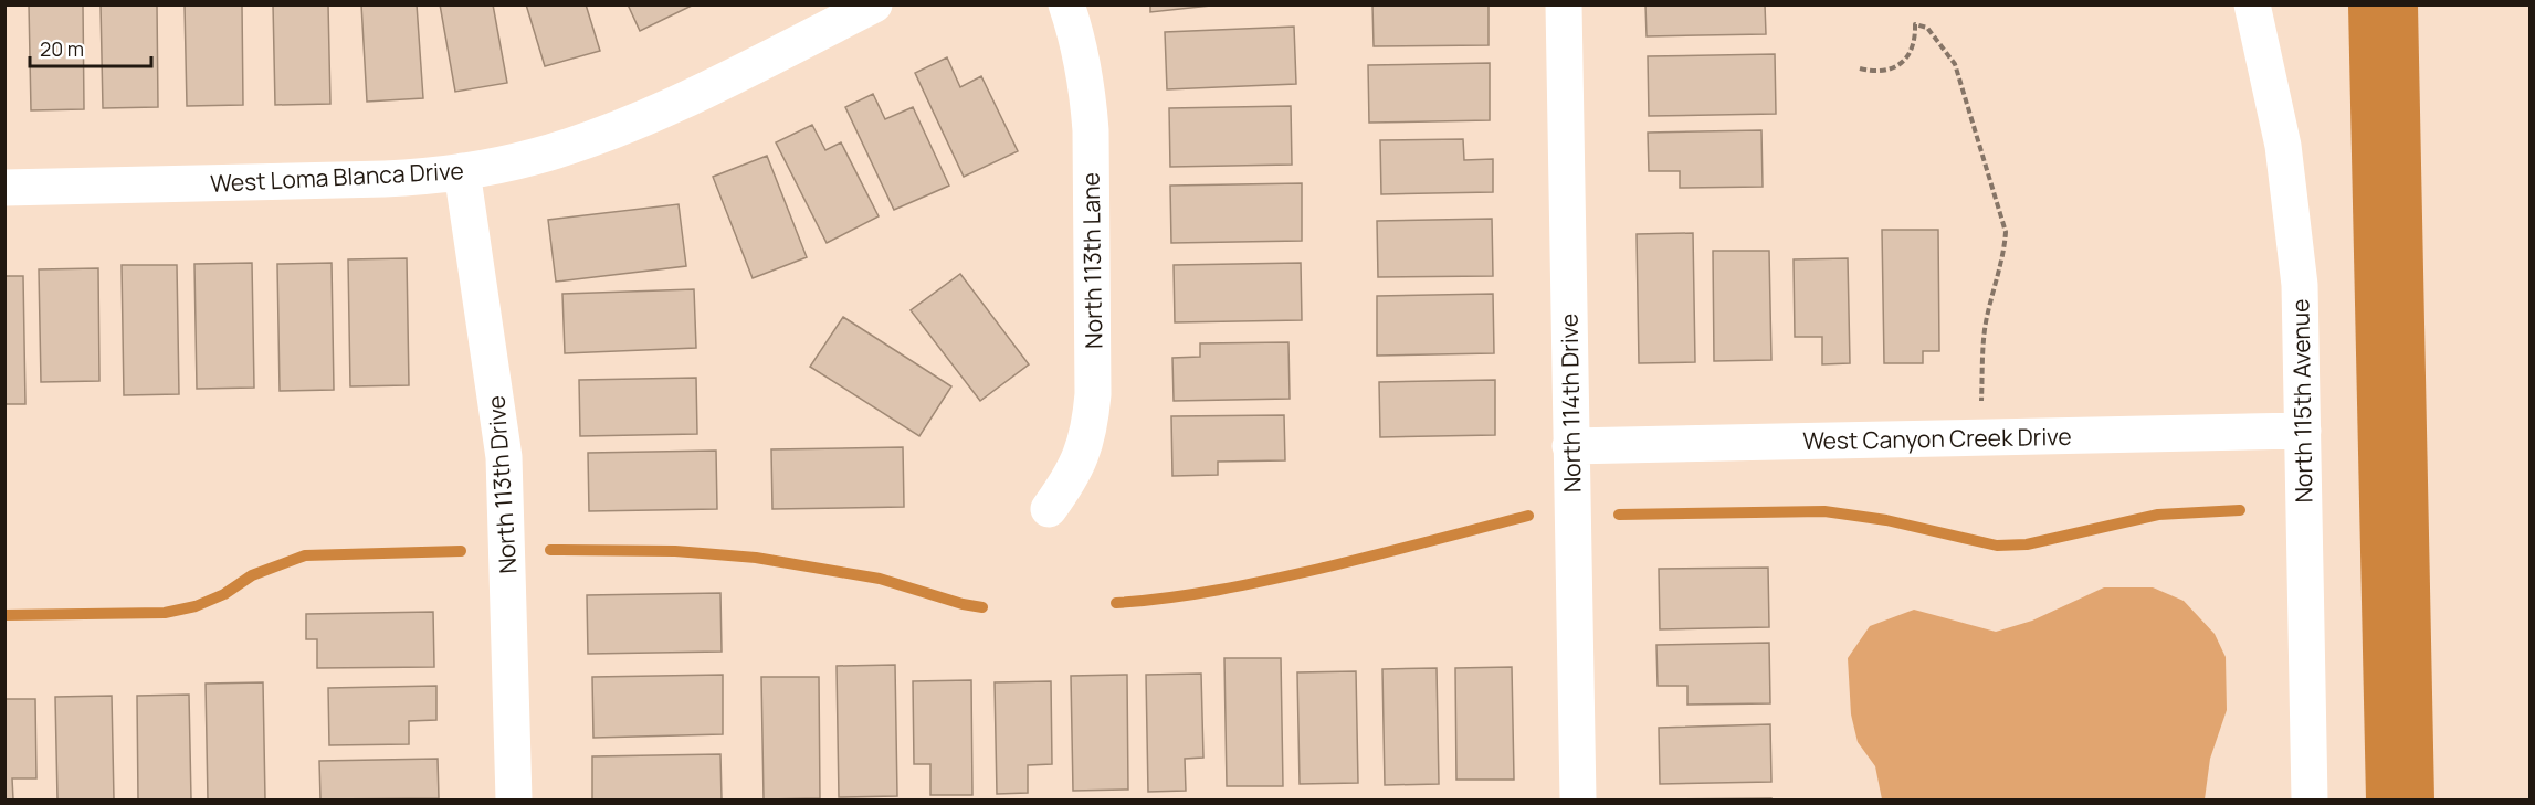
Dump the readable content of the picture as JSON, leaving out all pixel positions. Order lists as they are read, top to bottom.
{
  "streets": {
    "street": [
      "West Loma Blanca Drive",
      "North 113th Lane",
      "North 115th Avenue",
      "North 114th Drive",
      "West Canyon Creek Drive",
      "North 113th Drive"
    ]
  },
  "crossings": [
    ["West Loma Blanca Drive", "North 113th Drive"],
    ["North 115th Avenue", "West Canyon Creek Drive"],
    ["North 114th Drive", "West Canyon Creek Drive"]
  ],
  "scale_bar": "20 m"
}
